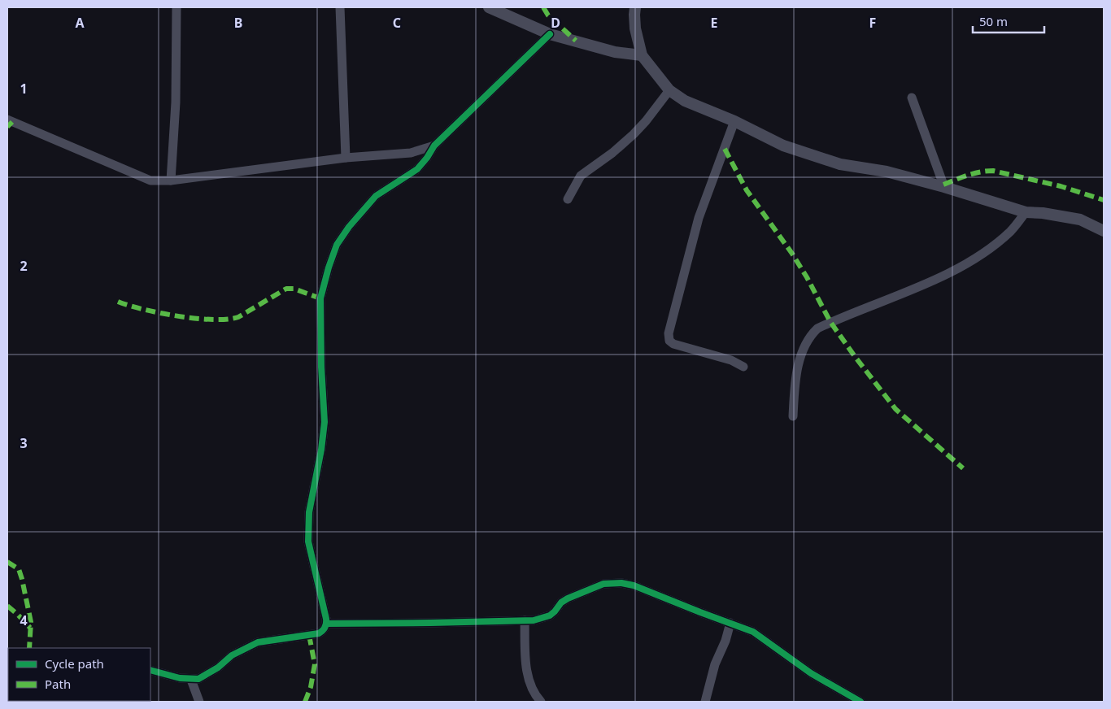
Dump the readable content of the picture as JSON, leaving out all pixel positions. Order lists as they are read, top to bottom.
{
  "legend": ["Cycle path", "Path"],
  "scale_bar": "50 m",
  "grid": {
    "columns": [
      "A",
      "B",
      "C",
      "D",
      "E",
      "F"
    ],
    "rows": [
      "1",
      "2",
      "3",
      "4"
    ]
  }
}
